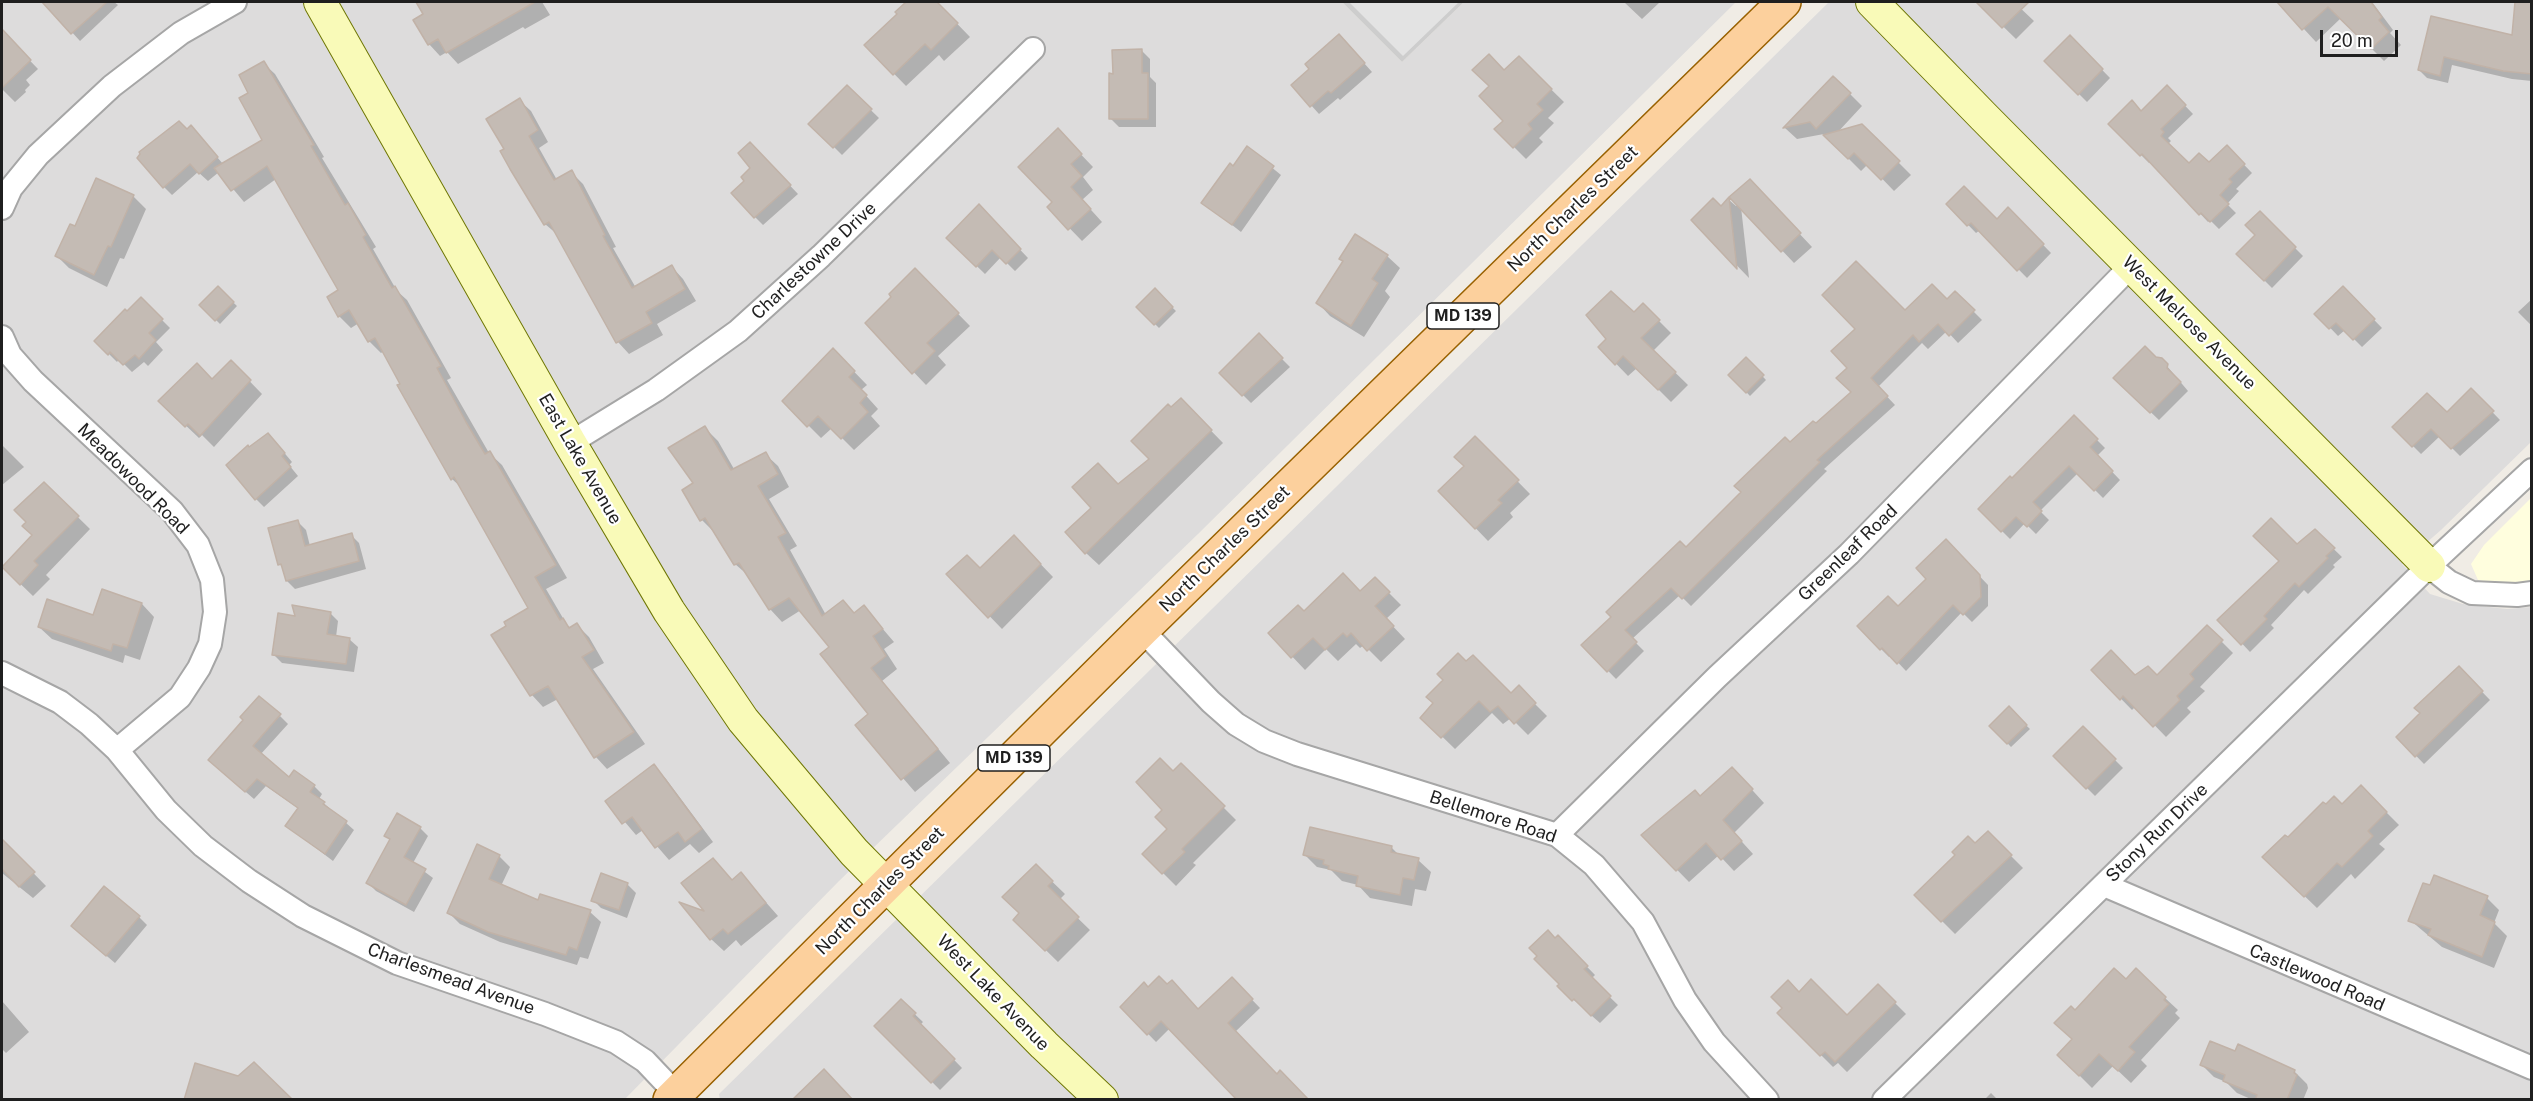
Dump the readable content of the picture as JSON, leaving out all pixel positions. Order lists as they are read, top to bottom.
{
  "streets": {
    "main road": ["North Charles Street", "MD 139"],
    "street": [
      "Charlestowne Drive",
      "West Melrose Avenue",
      "East Lake Avenue",
      "Meadowood Road",
      "Greenleaf Road",
      "Bellemore Road",
      "Stony Run Drive",
      "Castlewood Road",
      "Charlesmead Avenue",
      "West Lake Avenue"
    ]
  },
  "crossings": [
    ["North Charles Street", "East Lake Avenue"],
    ["North Charles Street", "Bellemore Road"],
    ["North Charles Street", "Charlesmead Avenue"],
    ["North Charles Street", "West Lake Avenue"],
    ["Charlestowne Drive", "East Lake Avenue"],
    ["West Melrose Avenue", "Greenleaf Road"],
    ["West Melrose Avenue", "Stony Run Drive"],
    ["East Lake Avenue", "West Lake Avenue"],
    ["Meadowood Road", "Charlesmead Avenue"],
    ["Greenleaf Road", "Bellemore Road"],
    ["Stony Run Drive", "Castlewood Road"]
  ],
  "scale_bar": "20 m"
}
